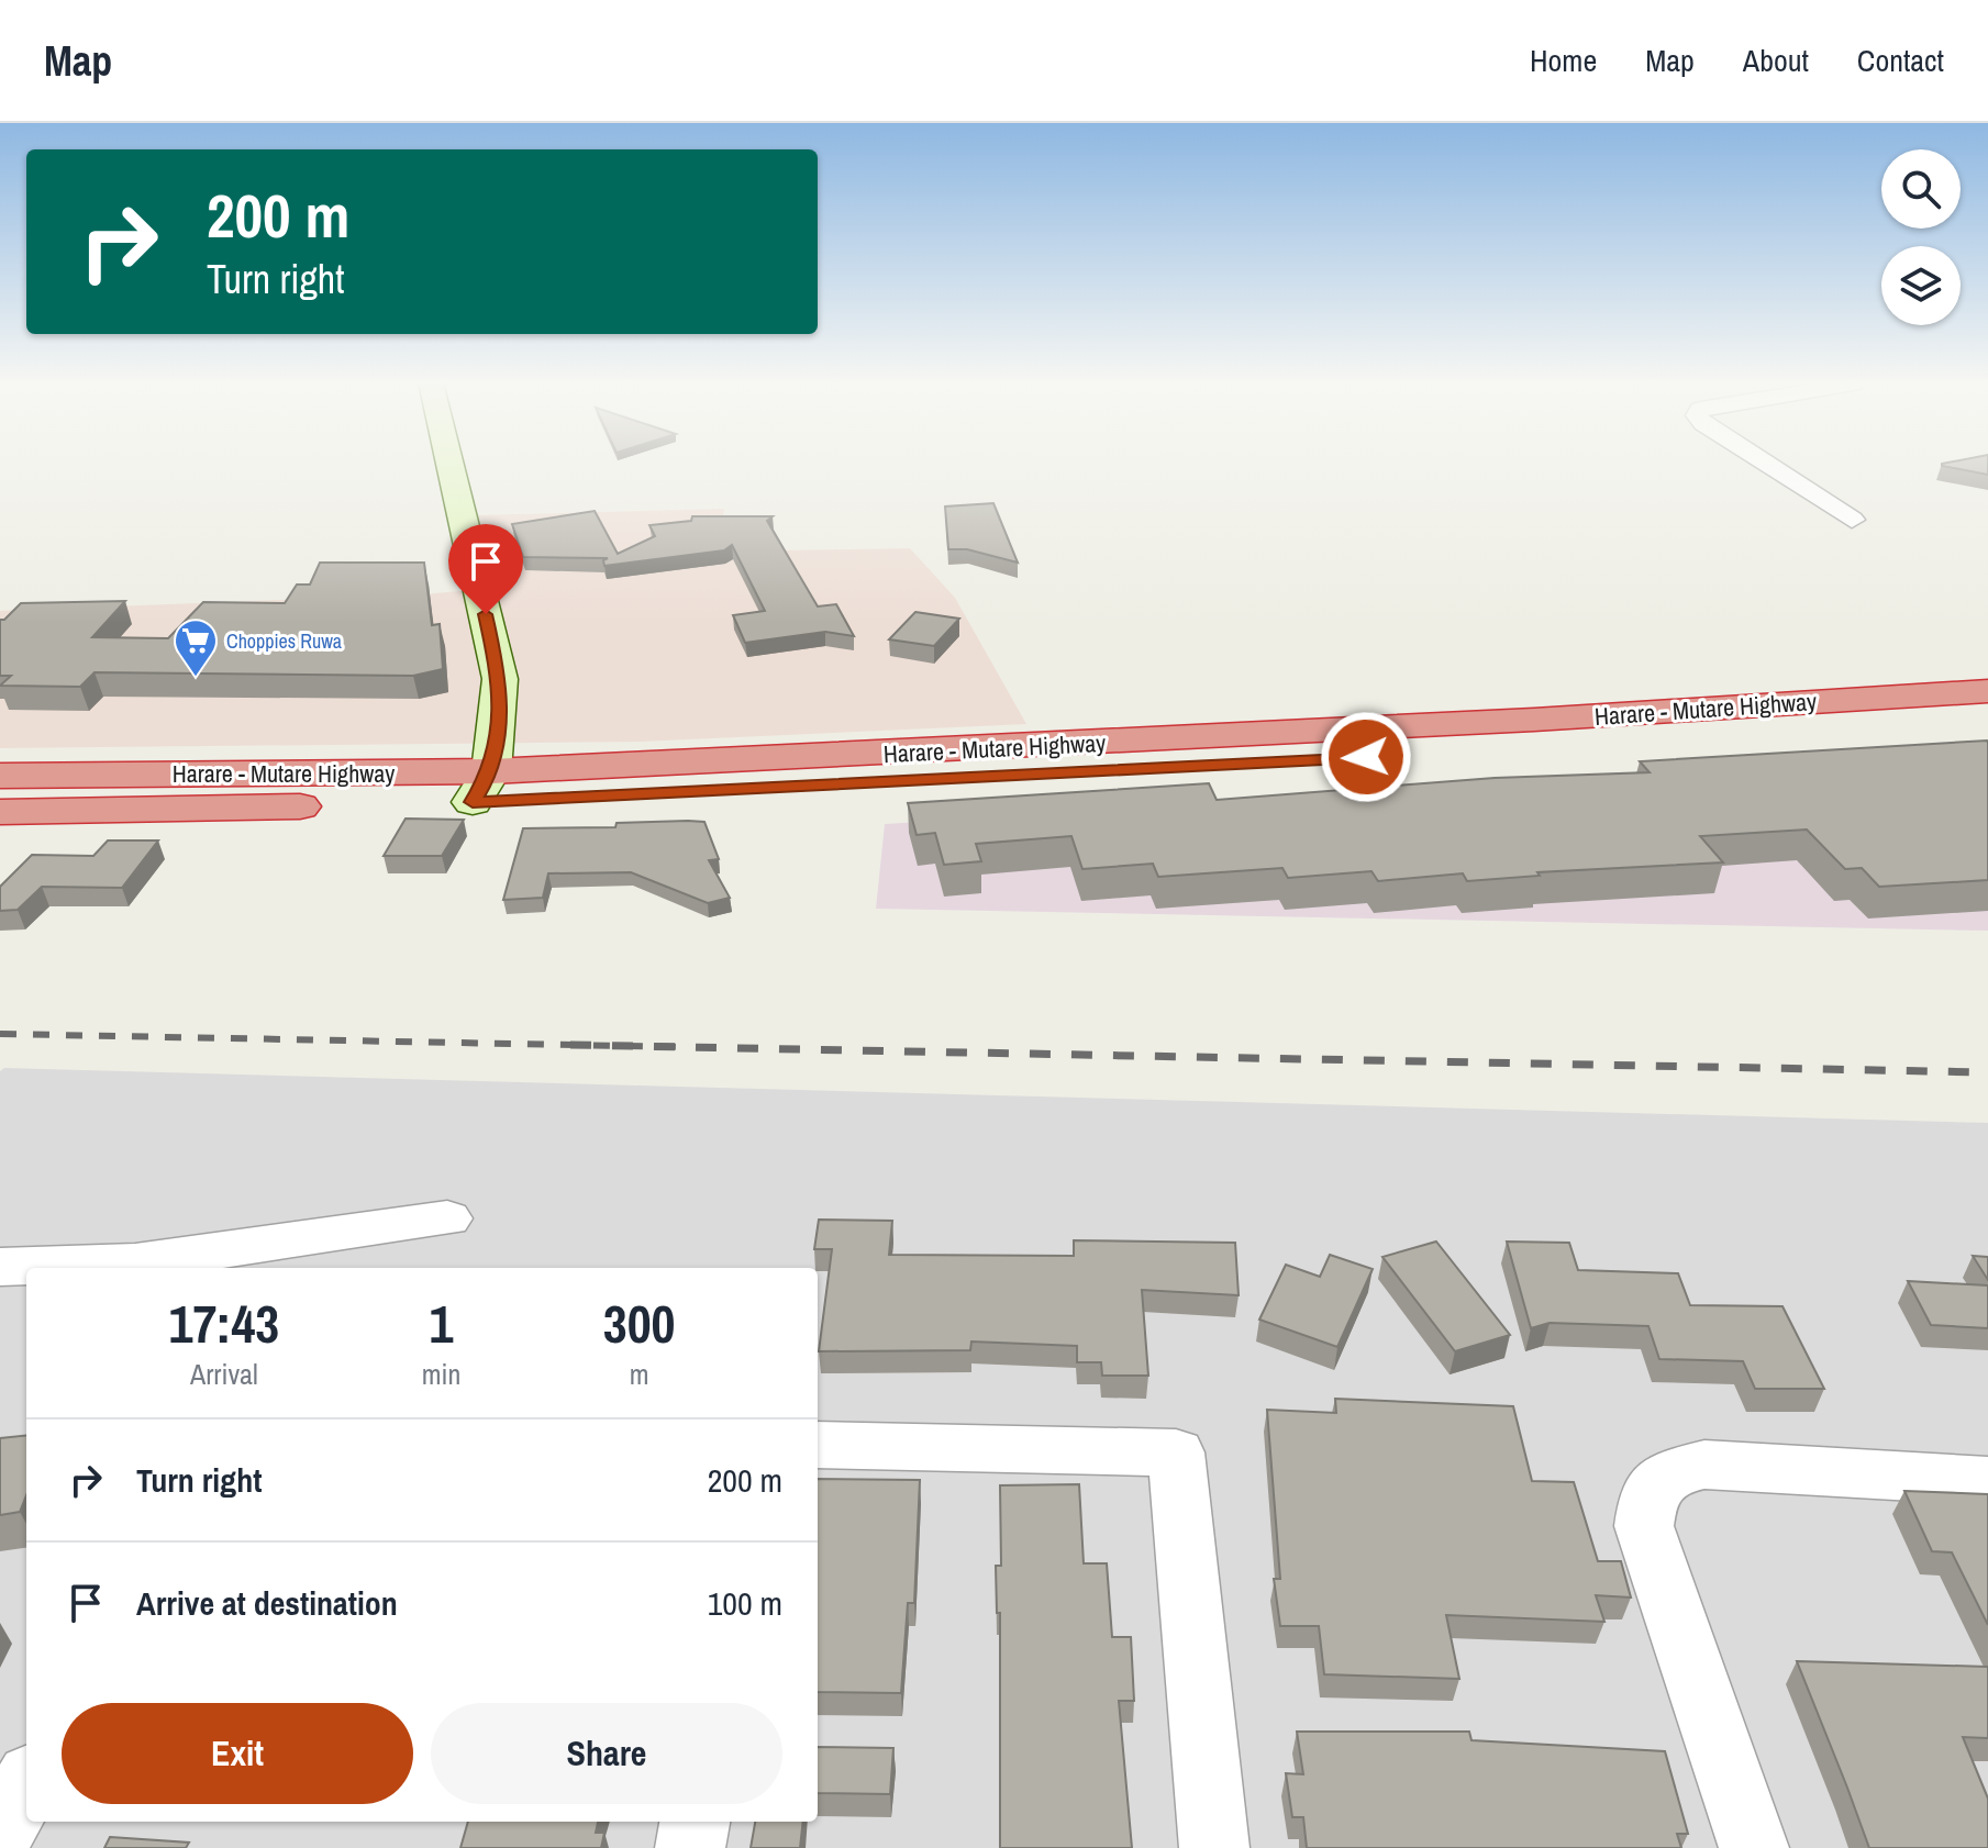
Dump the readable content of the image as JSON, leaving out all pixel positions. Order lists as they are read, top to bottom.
{
  "streets": {
    "highway": ["Harare - Mutare Highway"]
  },
  "places": {
    "supermarket": ["Choppies Ruwa"]
  },
  "page": {
    "header": "Map",
    "nav": [
      "Home",
      "Map",
      "About",
      "Contact"
    ],
    "turn": ["200 m", "Turn right"],
    "eta": [
      "17:43",
      "Arrival",
      "1",
      "min",
      "300",
      "m"
    ],
    "list": [
      {
        "name": "Turn right",
        "value": "200 m"
      },
      {
        "name": "Arrive at destination",
        "value": "100 m"
      }
    ],
    "buttons": ["Exit", "Share"]
  }
}
